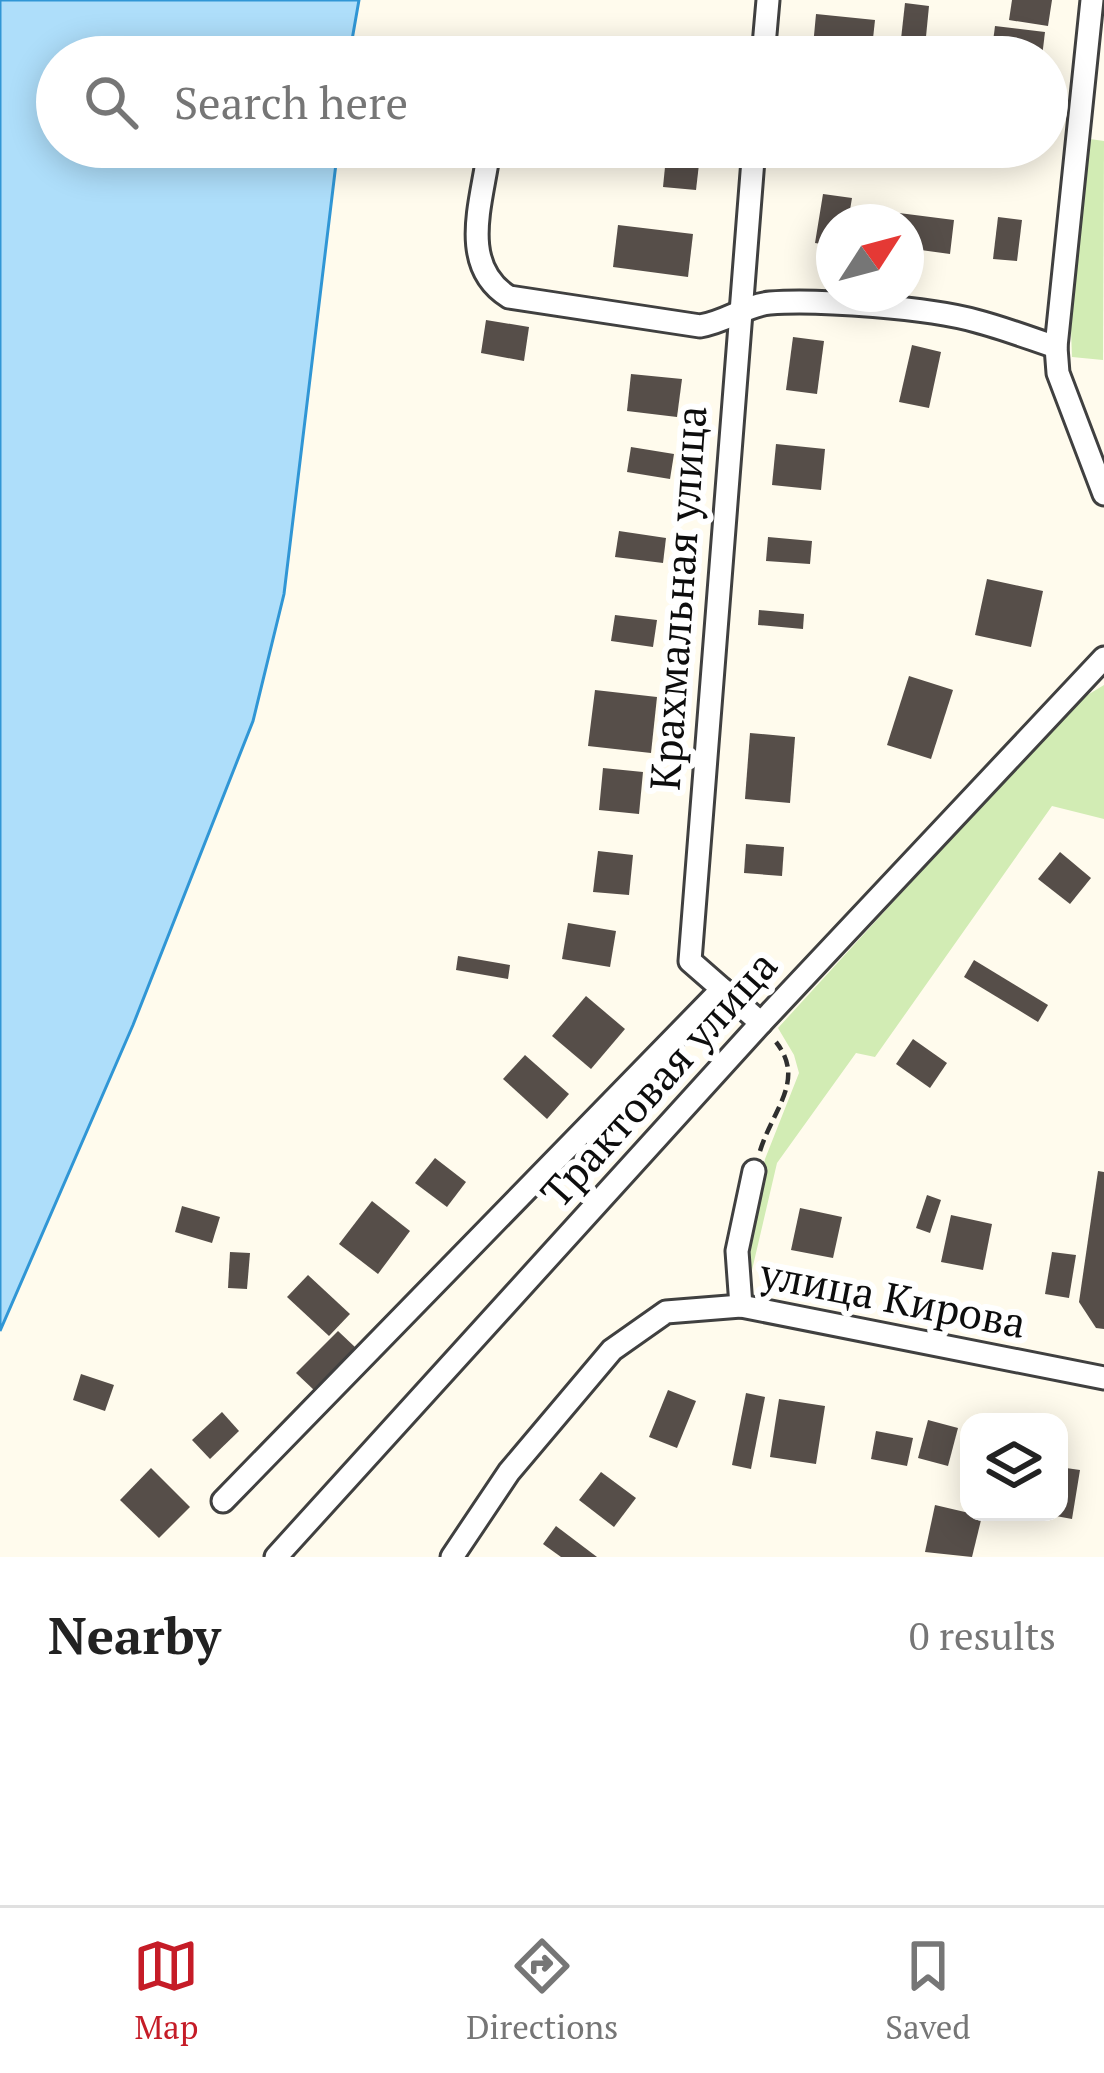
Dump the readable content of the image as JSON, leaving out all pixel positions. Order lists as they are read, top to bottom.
{
  "streets": {
    "street": ["Крахмальная улица", "Трактовая улица", "улица Кирова"]
  },
  "crossings": [
    ["Крахмальная улица", "Трактовая улица"]
  ],
  "north": "top right",
  "page": {
    "search": "Search here",
    "heading": ["Nearby", "0 results"],
    "nav": ["Map", "Directions", "Saved"]
  }
}
